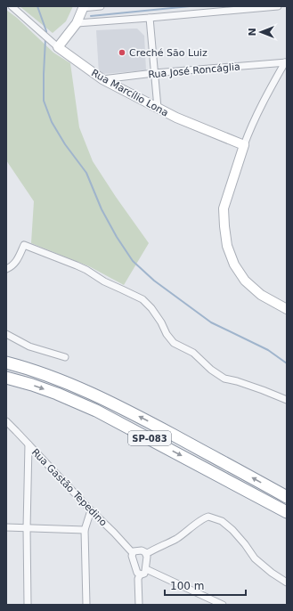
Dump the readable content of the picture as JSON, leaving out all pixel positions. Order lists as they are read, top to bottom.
{
  "streets": {
    "highway": ["SP-083"],
    "street": ["Rua José Roncáglia", "Rua Marcílio Lona", "Rua Gastão Tepedino"]
  },
  "crossings": [
    ["Rua José Roncáglia", "Rua Marcílio Lona"]
  ],
  "places": ["Creché São Luiz"],
  "scale_bar": "100 m",
  "north": "left"
}
